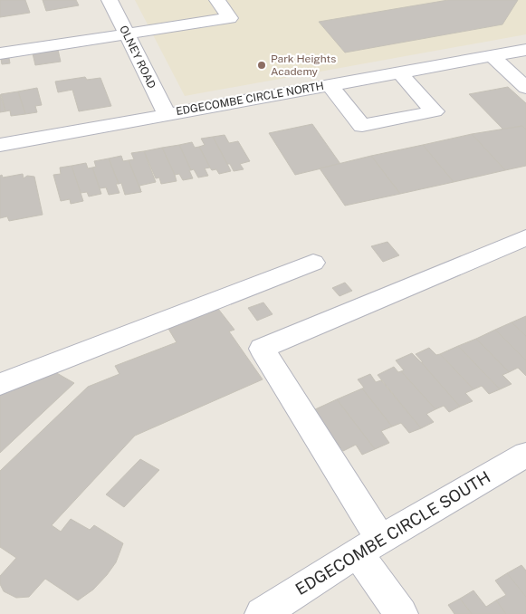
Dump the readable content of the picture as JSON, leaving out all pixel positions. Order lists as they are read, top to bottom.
{
  "streets": {
    "street": ["OLNEY ROAD", "EDGECOMBE CIRCLE NORTH", "EDGECOMBE CIRCLE SOUTH"]
  },
  "crossings": [
    ["OLNEY ROAD", "EDGECOMBE CIRCLE NORTH"]
  ],
  "places": ["Park Heights Academy"]
}
